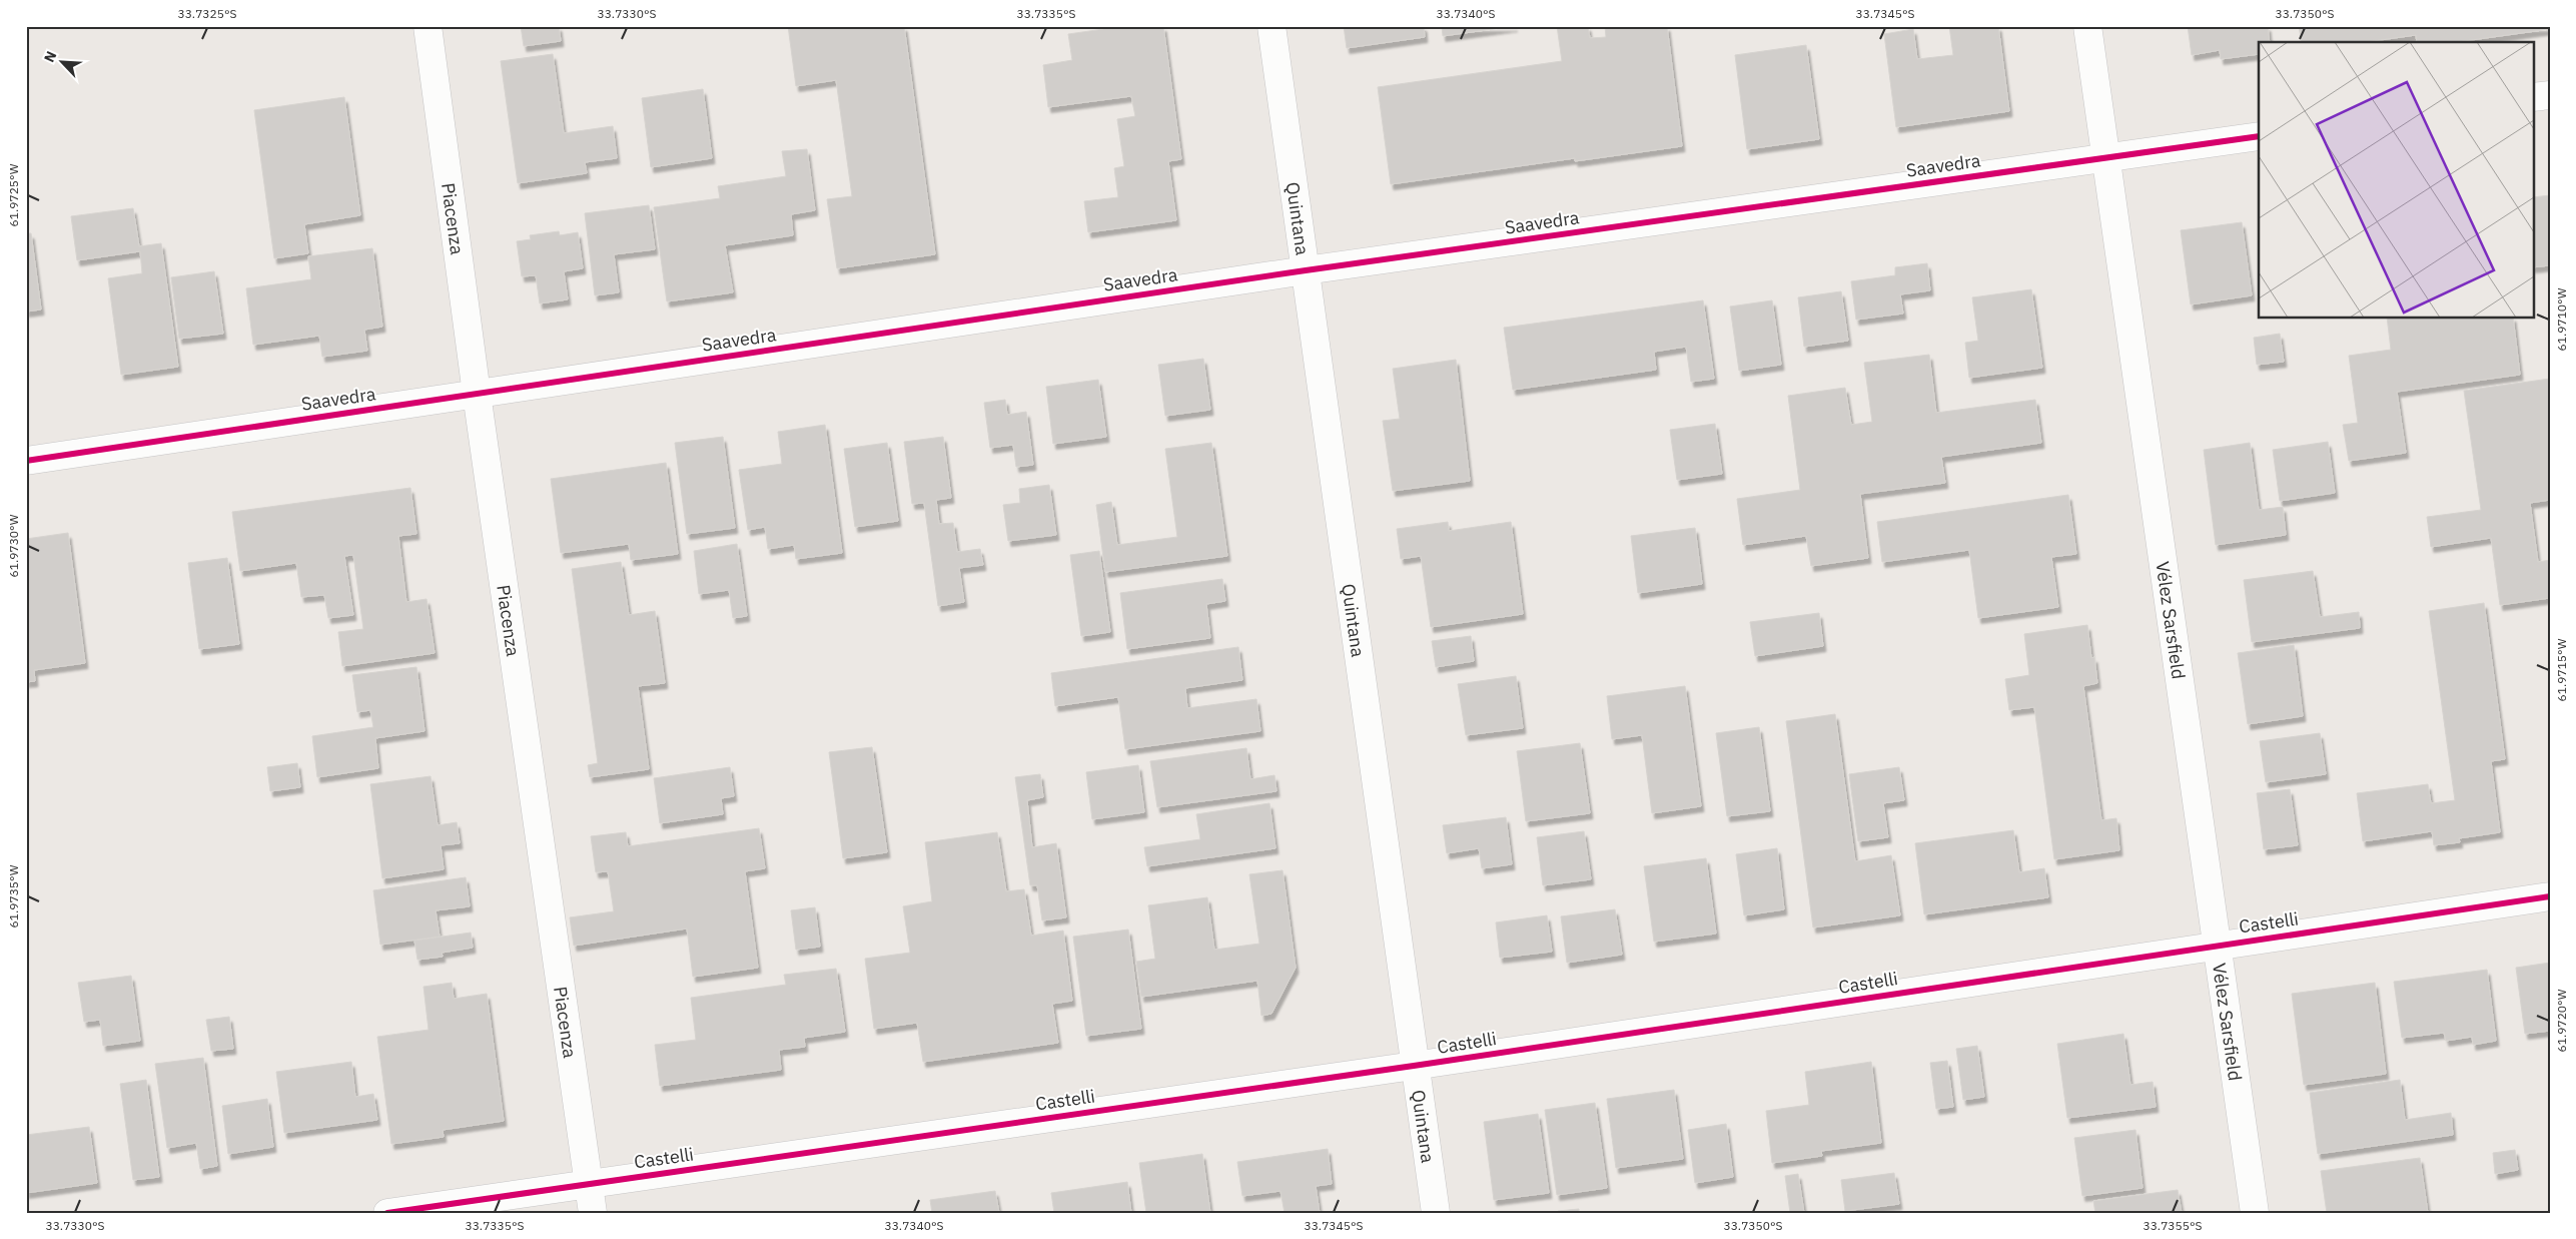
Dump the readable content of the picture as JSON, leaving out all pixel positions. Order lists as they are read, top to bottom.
{
  "streets": {
    "street": [
      "Saavedra",
      "Quintana",
      "Piacenza",
      "Vélez Sarsfield",
      "Castelli"
    ]
  },
  "crossings": [
    ["Saavedra", "Quintana"],
    ["Saavedra", "Piacenza"],
    ["Saavedra", "Vélez Sarsfield"],
    ["Quintana", "Castelli"],
    ["Piacenza", "Castelli"],
    ["Vélez Sarsfield", "Castelli"]
  ],
  "north": "top left",
  "coordinates": [
    "33.7325°S",
    "33.7330°S",
    "33.7335°S",
    "33.7340°S",
    "33.7345°S",
    "33.7350°S",
    "61.9725°W",
    "61.9710°W",
    "61.9730°W",
    "61.9715°W",
    "61.9735°W",
    "61.9720°W",
    "33.7355°S"
  ]
}
